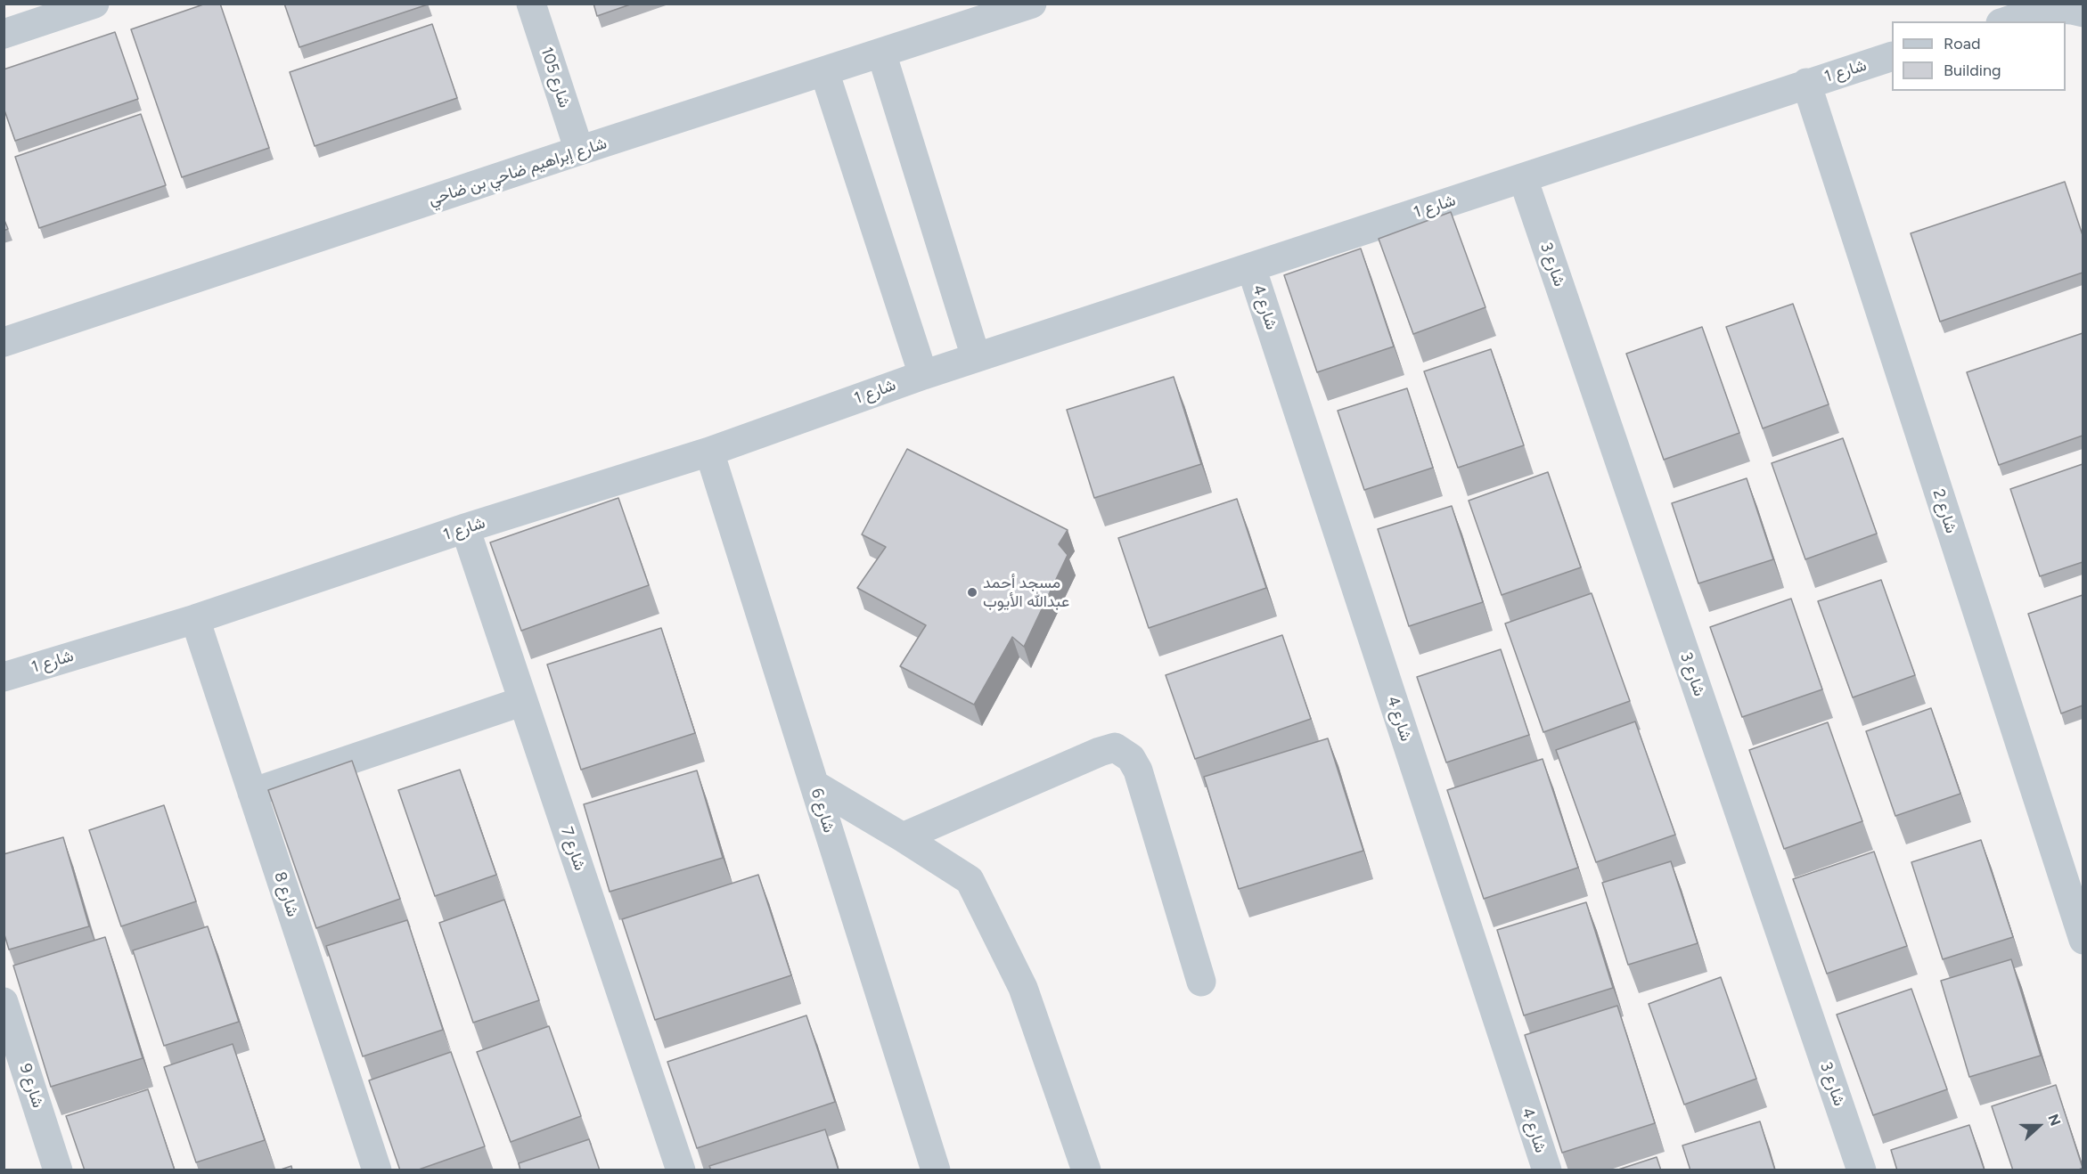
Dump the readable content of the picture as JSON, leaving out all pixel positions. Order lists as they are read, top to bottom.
{
  "streets": {
    "street": [
      "شارع 1",
      "شارع 105",
      "شارع إبراهيم ضاحي بن ضاحي",
      "شارع 3",
      "شارع 4",
      "شارع 2",
      "شارع 6",
      "شارع 7",
      "شارع 8",
      "شارع 9"
    ]
  },
  "crossings": [
    ["شارع 1", "شارع 3"],
    ["شارع 1", "شارع 4"],
    ["شارع 1", "شارع 2"],
    ["شارع 1", "شارع 6"],
    ["شارع 1", "شارع 7"],
    ["شارع 1", "شارع 8"],
    ["شارع 105", "شارع إبراهيم ضاحي بن ضاحي"]
  ],
  "places": ["مسجد أحمد عبدالله الأيوب"],
  "legend": ["Road", "Building"],
  "north": "right"
}
